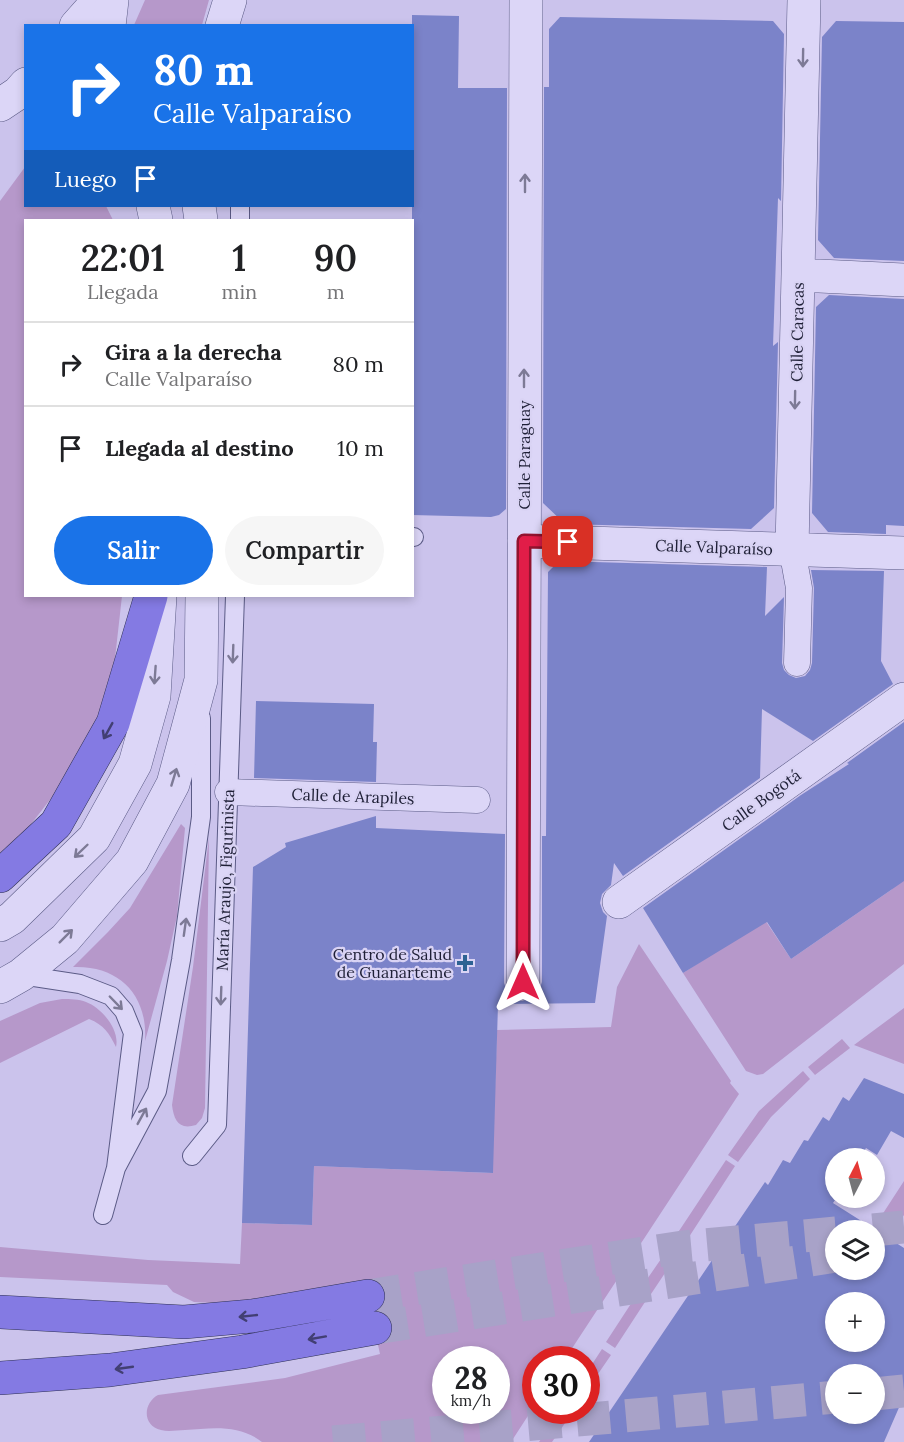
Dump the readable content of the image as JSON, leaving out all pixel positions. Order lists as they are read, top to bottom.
{
  "streets": {
    "street": [
      "Calle Caracas",
      "Calle Paraguay",
      "Calle Valparaíso",
      "Calle de Arapiles",
      "Calle Bogotá",
      "María Araujo, Figurinista"
    ]
  },
  "crossings": [
    ["Calle Caracas", "Calle Valparaíso"],
    ["Calle Paraguay", "Calle Valparaíso"],
    ["Calle de Arapiles", "María Araujo, Figurinista"]
  ],
  "one_way": ["Calle Caracas", "Calle Paraguay"],
  "places": {
    "health": ["Centro de Salud de Guanarteme"]
  },
  "north": "top",
  "page": {
    "turn": ["80 m", "Calle Valparaíso"],
    "then": "Luego",
    "eta": [
      "22:01",
      "Llegada",
      "1",
      "min",
      "90",
      "m"
    ],
    "list": [
      {
        "name": "Gira a la derecha",
        "note": "Calle Valparaíso",
        "value": "80 m"
      },
      {
        "name": "Llegada al destino",
        "value": "10 m"
      }
    ],
    "buttons": ["Salir", "Compartir"],
    "map_buttons": ["+", "−"],
    "speed": "28 km/h",
    "limit": "30"
  }
}
